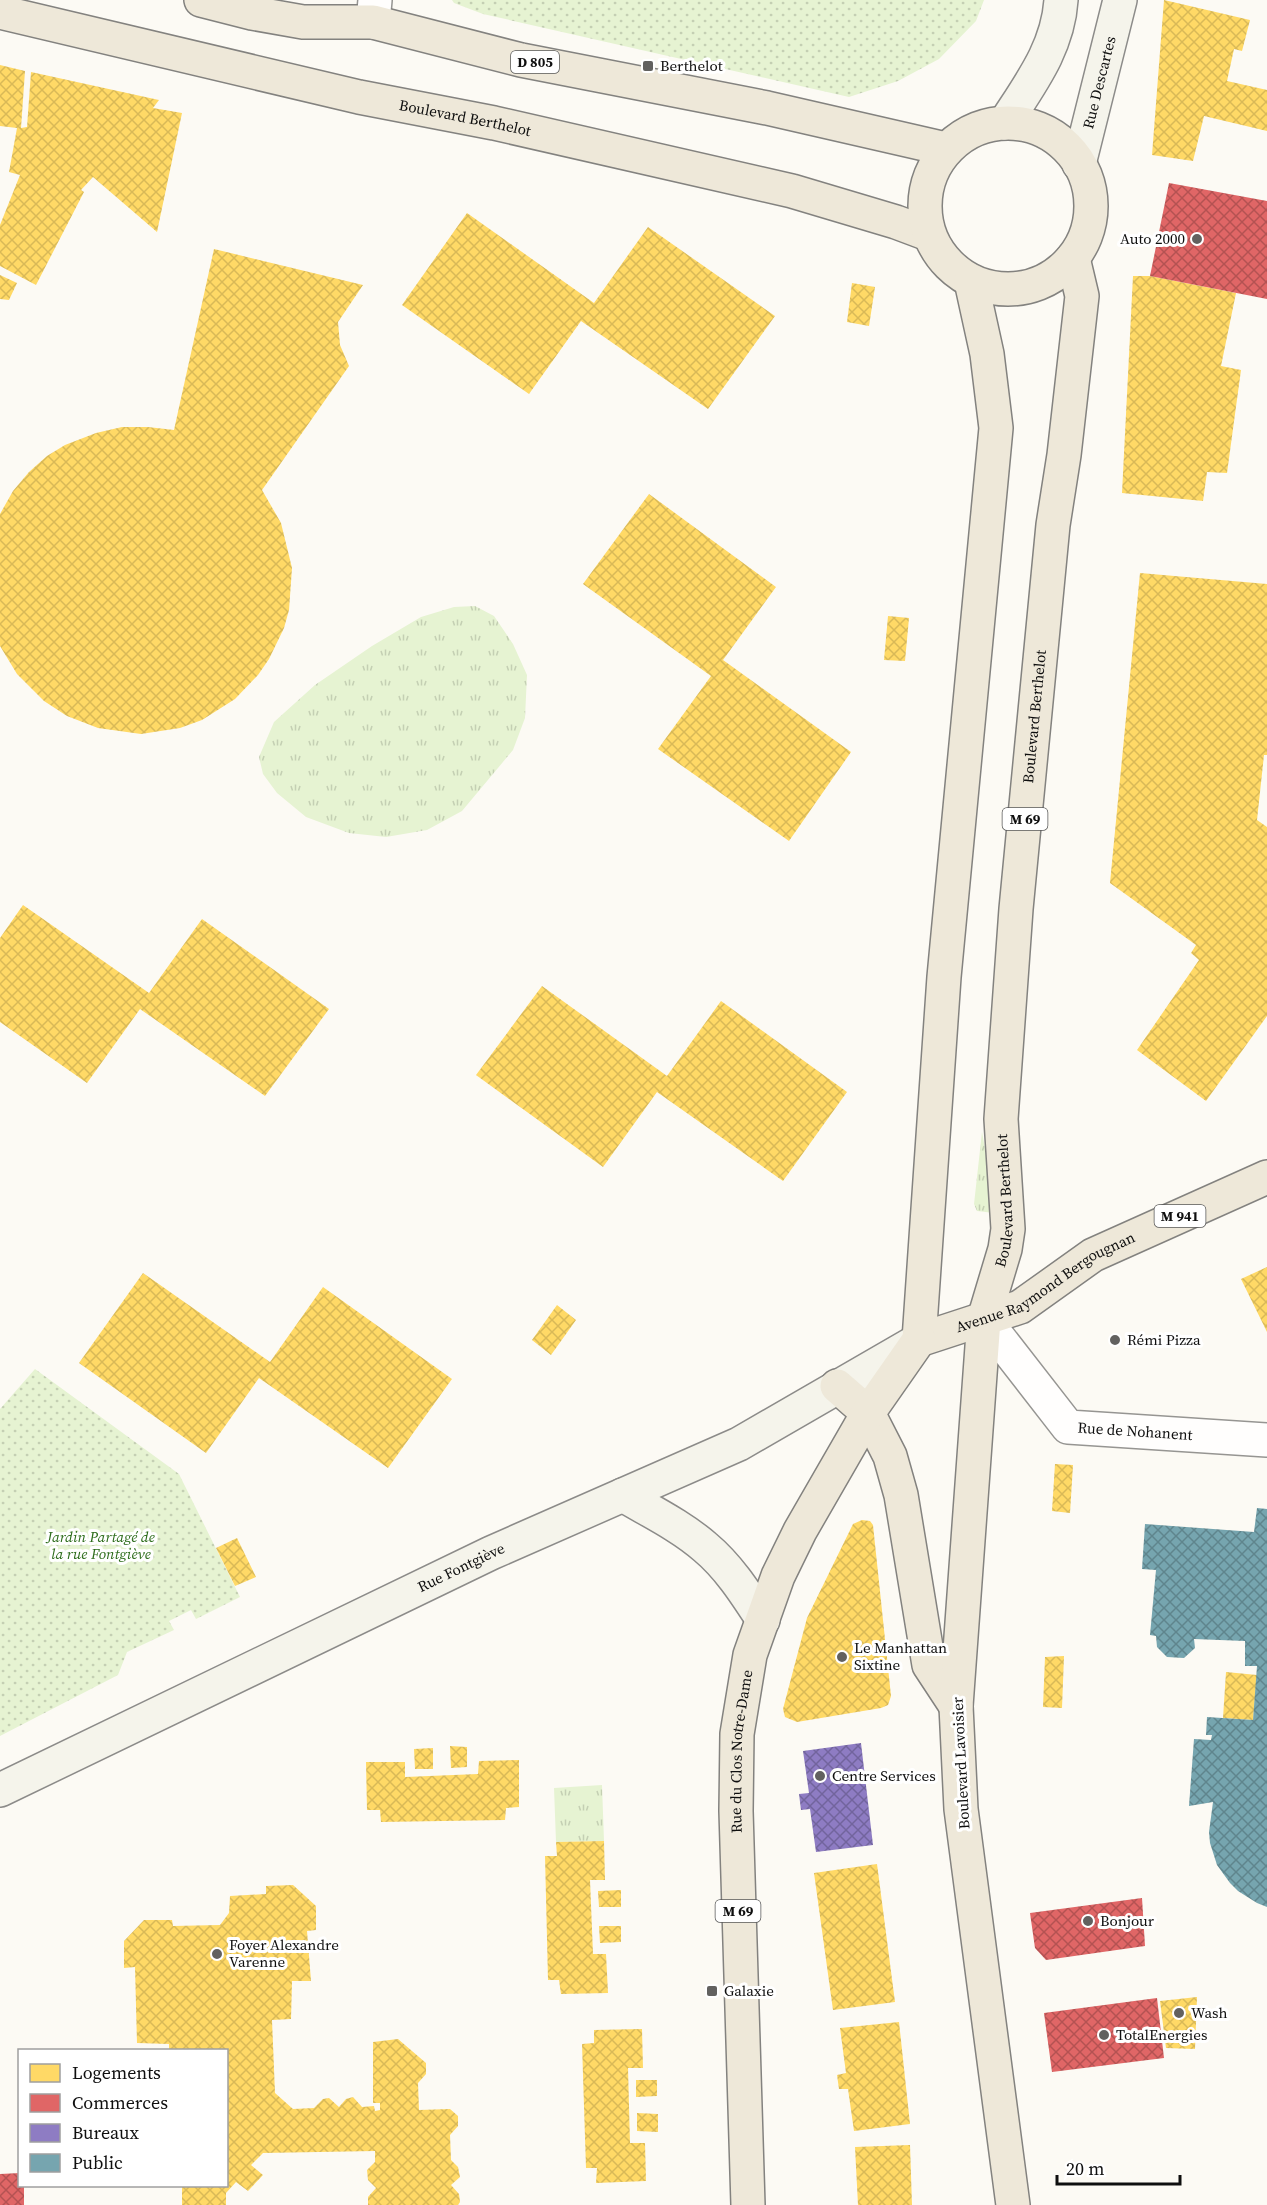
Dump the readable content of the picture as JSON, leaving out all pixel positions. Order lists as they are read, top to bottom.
{
  "streets": {
    "main road": [
      "D 805",
      "Rue Descartes",
      "Boulevard Berthelot",
      "M 69",
      "M 941",
      "Avenue Raymond Bergougnan",
      "Rue Fontgiève",
      "Rue du Clos Notre-Dame",
      "Boulevard Lavoisier"
    ],
    "street": ["Rue de Nohanent"]
  },
  "crossings": [
    ["D 805", "Rue Descartes"],
    ["D 805", "Boulevard Berthelot"],
    ["Rue Descartes", "Boulevard Berthelot"],
    ["Boulevard Berthelot", "Avenue Raymond Bergougnan"],
    ["Boulevard Berthelot", "Rue de Nohanent"],
    ["Boulevard Berthelot", "Boulevard Lavoisier"],
    ["Avenue Raymond Bergougnan", "Rue de Nohanent"],
    ["Avenue Raymond Bergougnan", "Rue Fontgiève"],
    ["Avenue Raymond Bergougnan", "Rue du Clos Notre-Dame"],
    ["Avenue Raymond Bergougnan", "Boulevard Lavoisier"],
    ["Rue de Nohanent", "Boulevard Lavoisier"],
    ["Rue Fontgiève", "Rue du Clos Notre-Dame"]
  ],
  "parks": ["Jardin Partagé de la rue Fontgiève"],
  "places": {
    "transit": ["Berthelot", "Galaxie"],
    "other": [
      "Auto 2000",
      "Rémi Pizza",
      "Le Manhattan Sixtine",
      "Centre Services",
      "Bonjour",
      "Foyer Alexandre Varenne",
      "Wash",
      "TotalEnergies"
    ]
  },
  "legend": [
    "Logements",
    "Commerces",
    "Bureaux",
    "Public"
  ],
  "scale_bar": "20 m"
}
